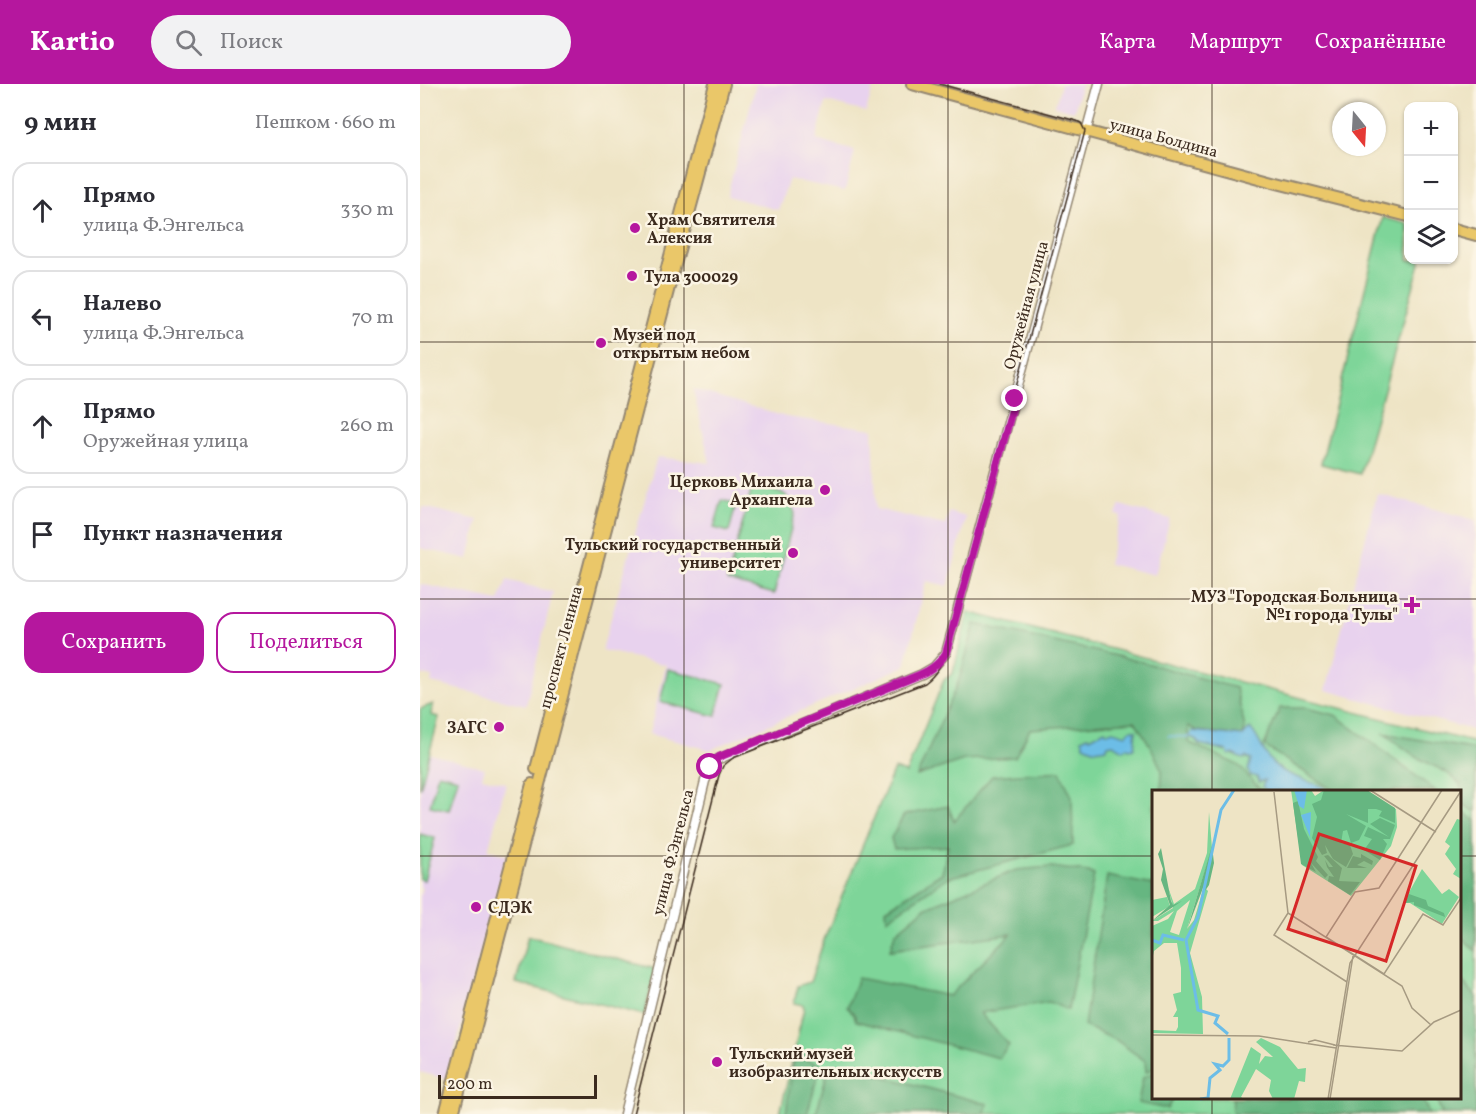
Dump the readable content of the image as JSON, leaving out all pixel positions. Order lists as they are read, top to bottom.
{
  "streets": {
    "main road": ["улица Болдина", "проспект Ленина"],
    "street": ["Оружейная улица", "улица Ф.Энгельса"]
  },
  "crossings": [
    ["улица Болдина", "Оружейная улица"],
    ["Оружейная улица", "улица Ф.Энгельса"]
  ],
  "places": {
    "other": [
      "Храм Святителя Алексия",
      "Тула 300029",
      "Музей под открытым небом",
      "Церковь Михаила Архангела",
      "Тульский государственный университет",
      "ЗАГС",
      "СДЭК",
      "Тульский музей изобразительных искусств"
    ],
    "health": ["МУЗ \"Городская Больница №1 города Тулы\""]
  },
  "scale_bar": "200 m",
  "north": "bottom",
  "page": {
    "header": "Kartio",
    "search": "Поиск",
    "nav": ["Карта", "Маршрут", "Сохранённые"],
    "heading": ["9 мин", "Пешком · 660 m"],
    "map_buttons": ["+", "−"],
    "list": [
      ["Прямо", "улица Ф.Энгельса", "330 m"],
      ["Налево", "улица Ф.Энгельса", "70 m"],
      ["Прямо", "Оружейная улица", "260 m"],
      "Пункт назначения"
    ],
    "buttons": ["Сохранить", "Поделиться"],
    "scale": "200 m"
  }
}
